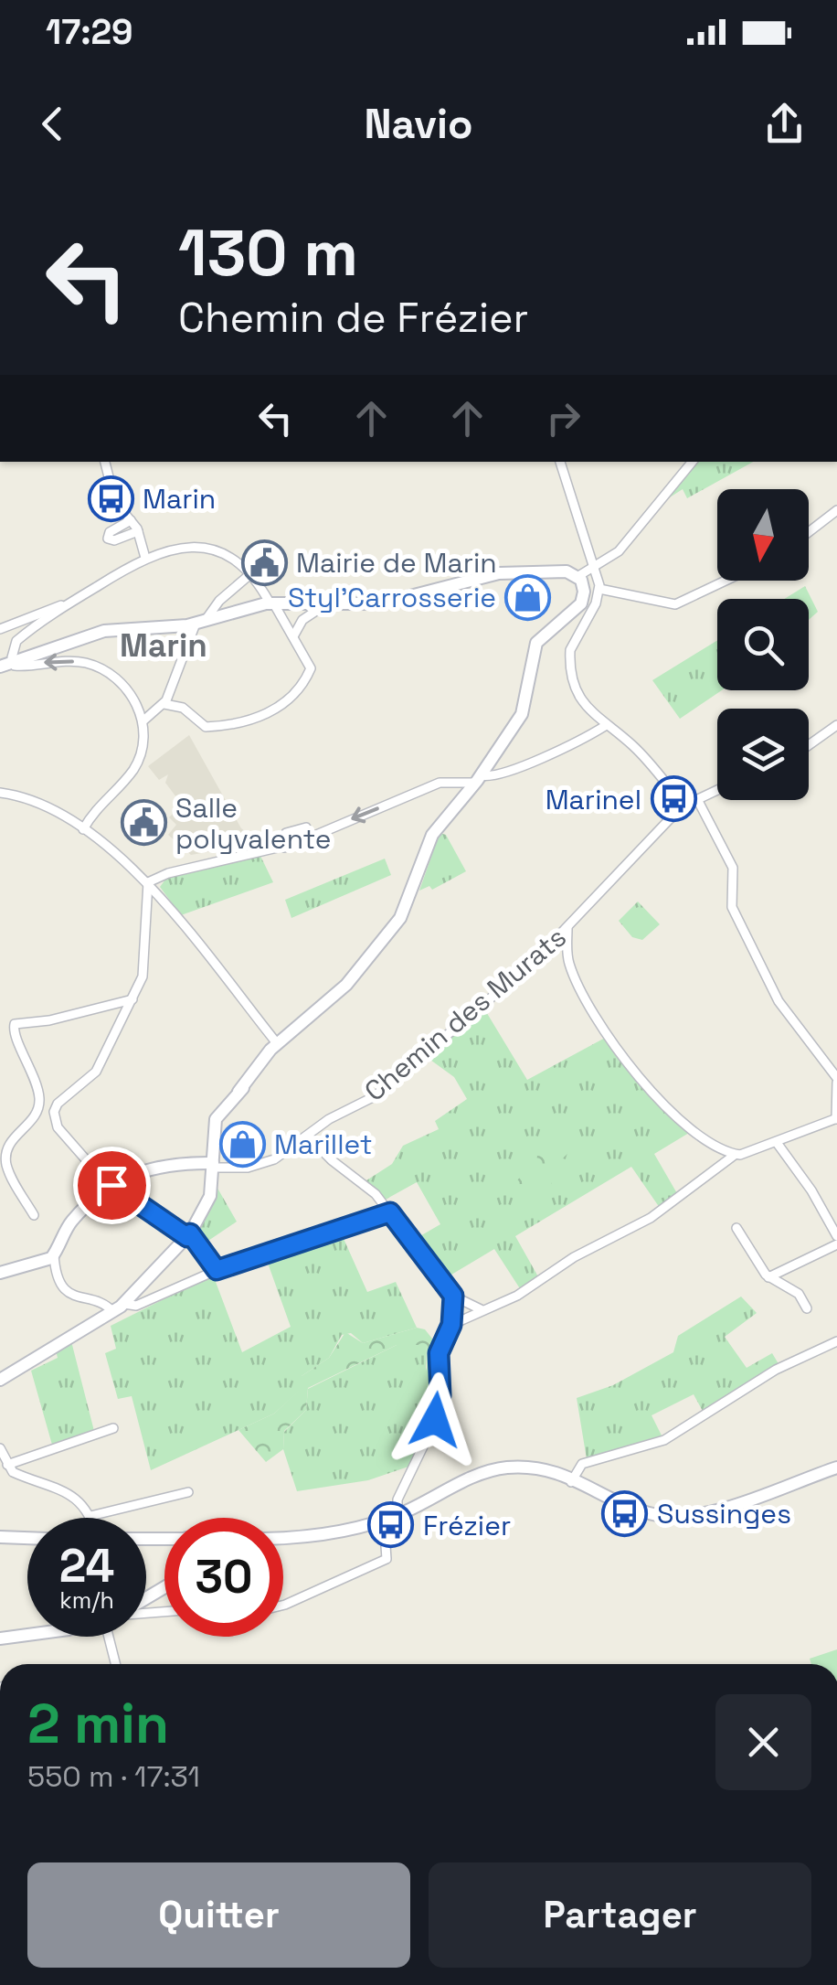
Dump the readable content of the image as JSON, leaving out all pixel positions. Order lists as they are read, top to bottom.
{
  "streets": {
    "street": ["Chemin des Murats"]
  },
  "districts": ["Marin"],
  "places": {
    "bus stop": [
      "Marin",
      "Marinel",
      "Sussinges",
      "Frézier"
    ],
    "public building": ["Mairie de Marin", "Salle polyvalente"],
    "shop": ["Styl'Carrosserie", "Marillet"]
  },
  "north": "bottom",
  "page": {
    "status": "17:29",
    "header": "Navio",
    "turn": ["130 m", "Chemin de Frézier"],
    "speed": "24 km/h",
    "limit": "30",
    "heading": ["2 min", "550 m · 17:31"],
    "buttons": ["Quitter", "Partager"]
  }
}
